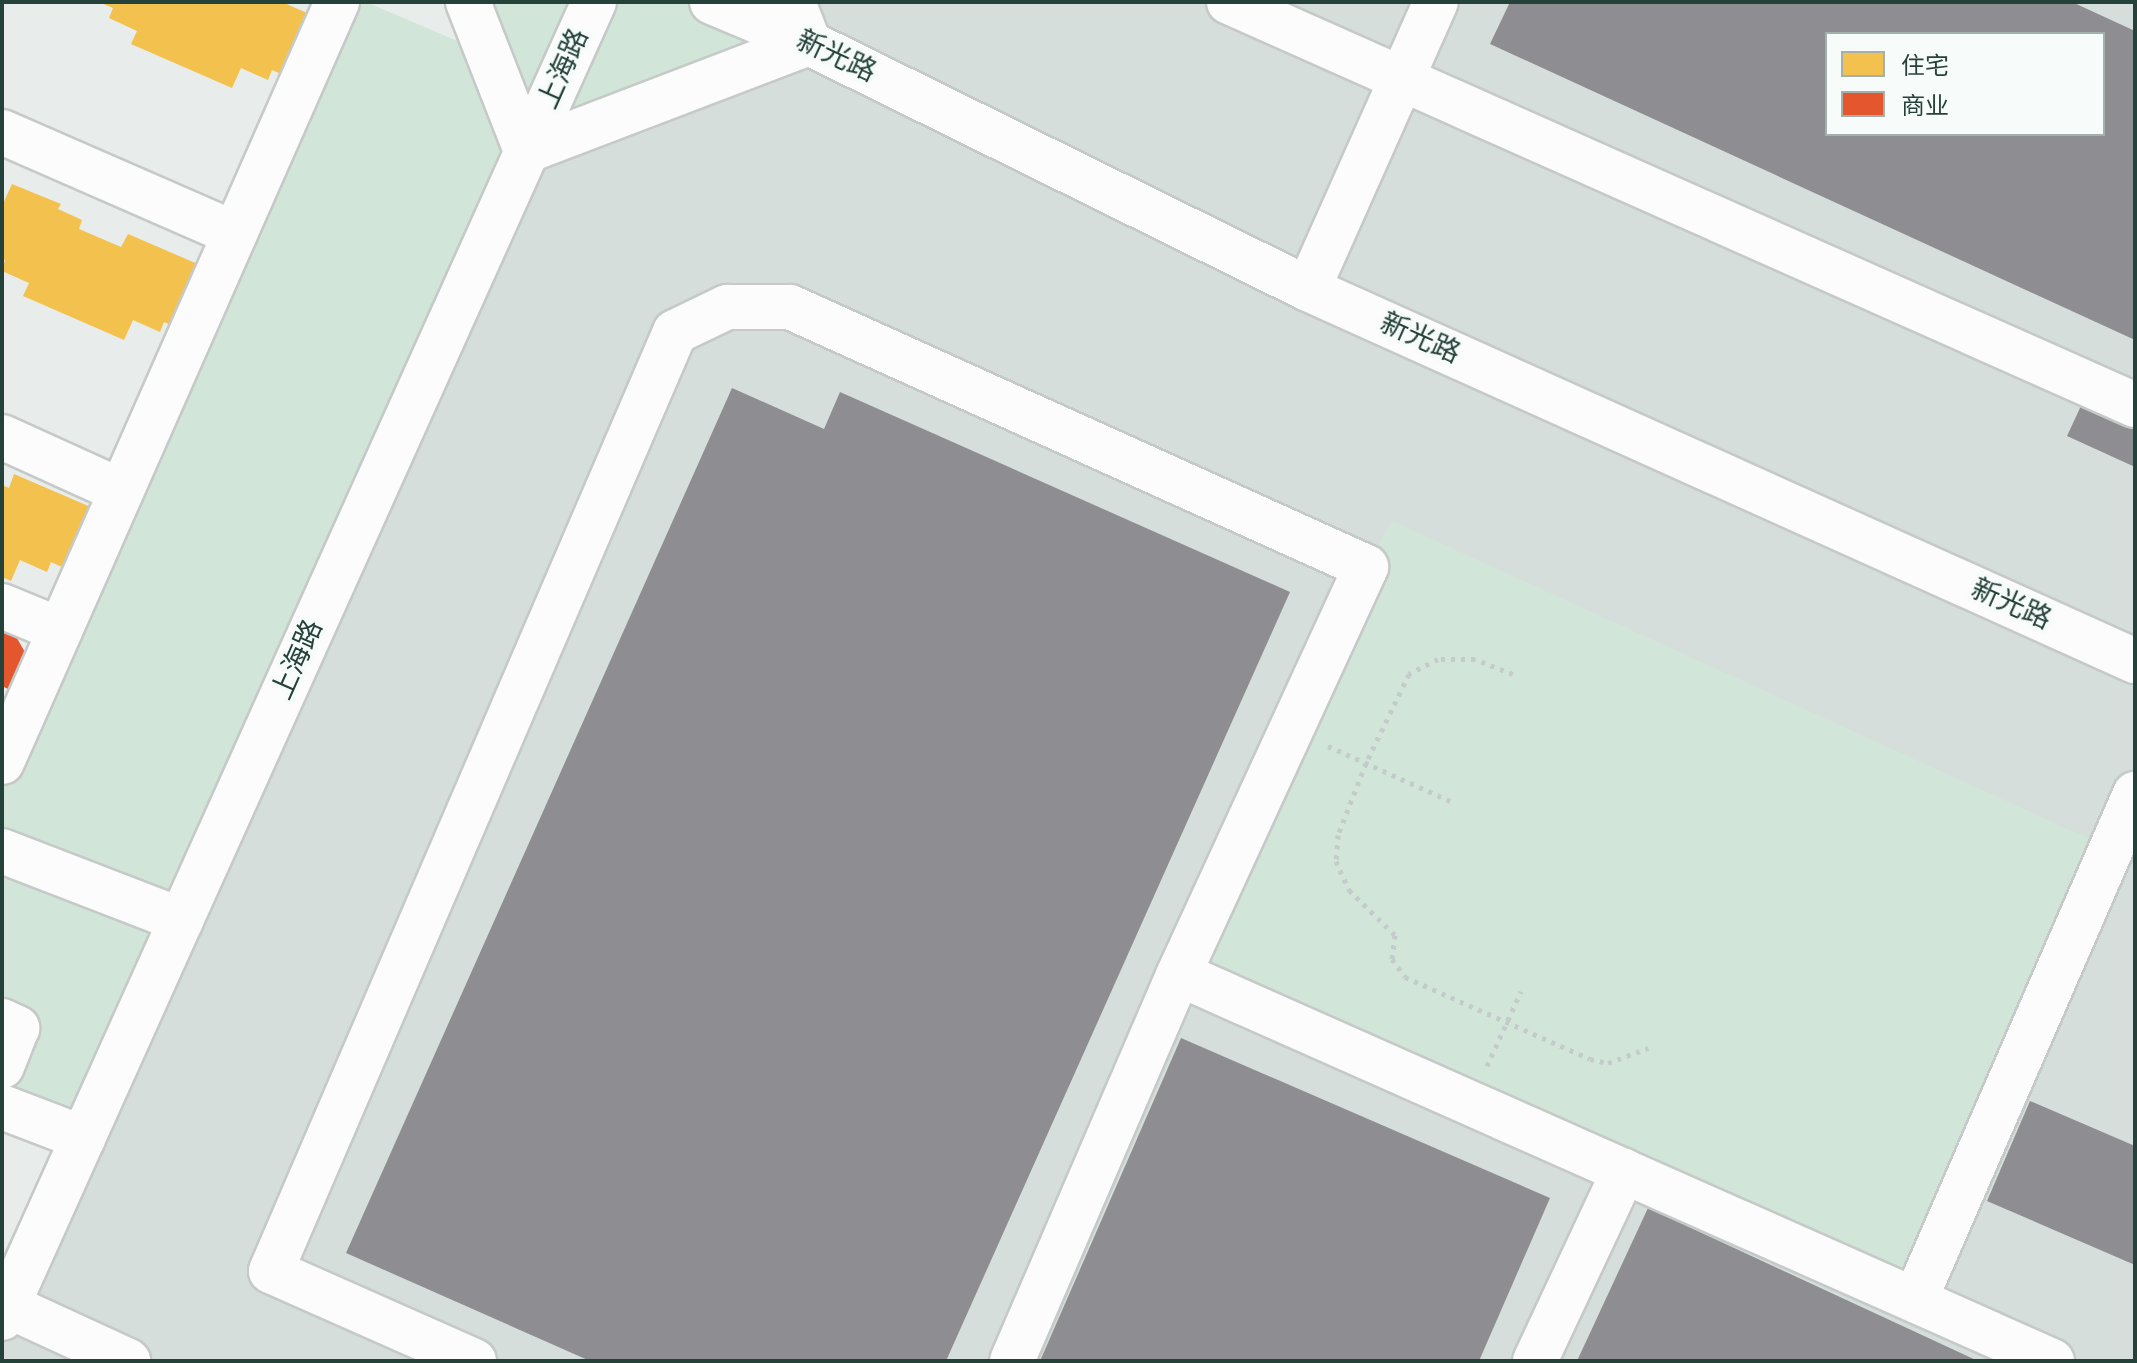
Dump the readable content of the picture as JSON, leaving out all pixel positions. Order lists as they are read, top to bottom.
{
  "streets": {
    "street": ["新光路", "上海路"]
  },
  "legend": ["住宅", "商业"]
}
